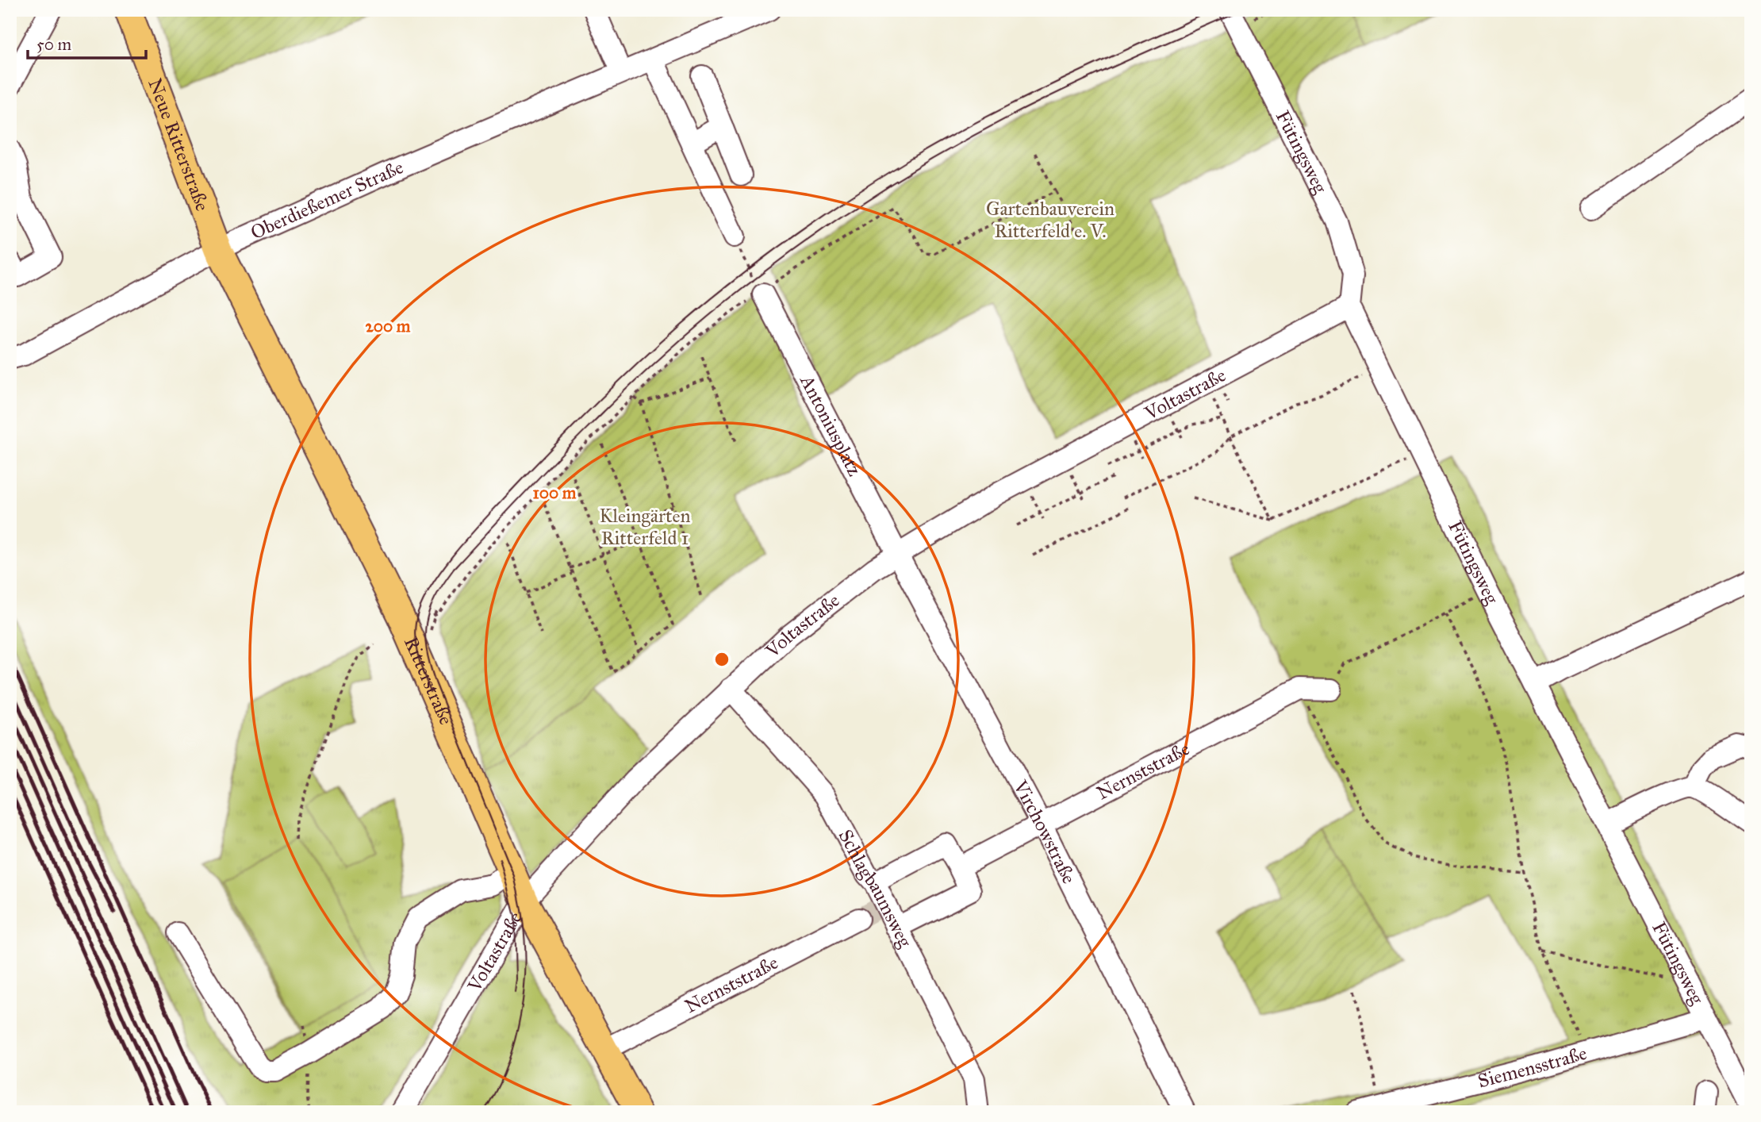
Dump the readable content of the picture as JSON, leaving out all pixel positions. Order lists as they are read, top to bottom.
{
  "streets": {
    "main road": ["Neue Ritterstraße", "Ritterstraße"],
    "street": [
      "Fütingsweg",
      "Oberdießemer Straße",
      "Voltastraße",
      "Antoniusplatz",
      "Nernststraße",
      "Virchowstraße",
      "Schlagbaumsweg",
      "Siemensstraße"
    ]
  },
  "crossings": [
    ["Neue Ritterstraße", "Oberdießemer Straße"],
    ["Neue Ritterstraße", "Ritterstraße"],
    ["Fütingsweg", "Voltastraße"],
    ["Fütingsweg", "Siemensstraße"],
    ["Oberdießemer Straße", "Ritterstraße"],
    ["Voltastraße", "Antoniusplatz"],
    ["Voltastraße", "Ritterstraße"],
    ["Voltastraße", "Virchowstraße"],
    ["Voltastraße", "Schlagbaumsweg"],
    ["Antoniusplatz", "Virchowstraße"],
    ["Ritterstraße", "Nernststraße"],
    ["Nernststraße", "Virchowstraße"]
  ],
  "parks": ["Gartenbauverein Ritterfeld e. V.", "Kleingärten Ritterfeld 1"],
  "scale_bar": "50 m",
  "rings": ["200 m", "100 m"]
}
